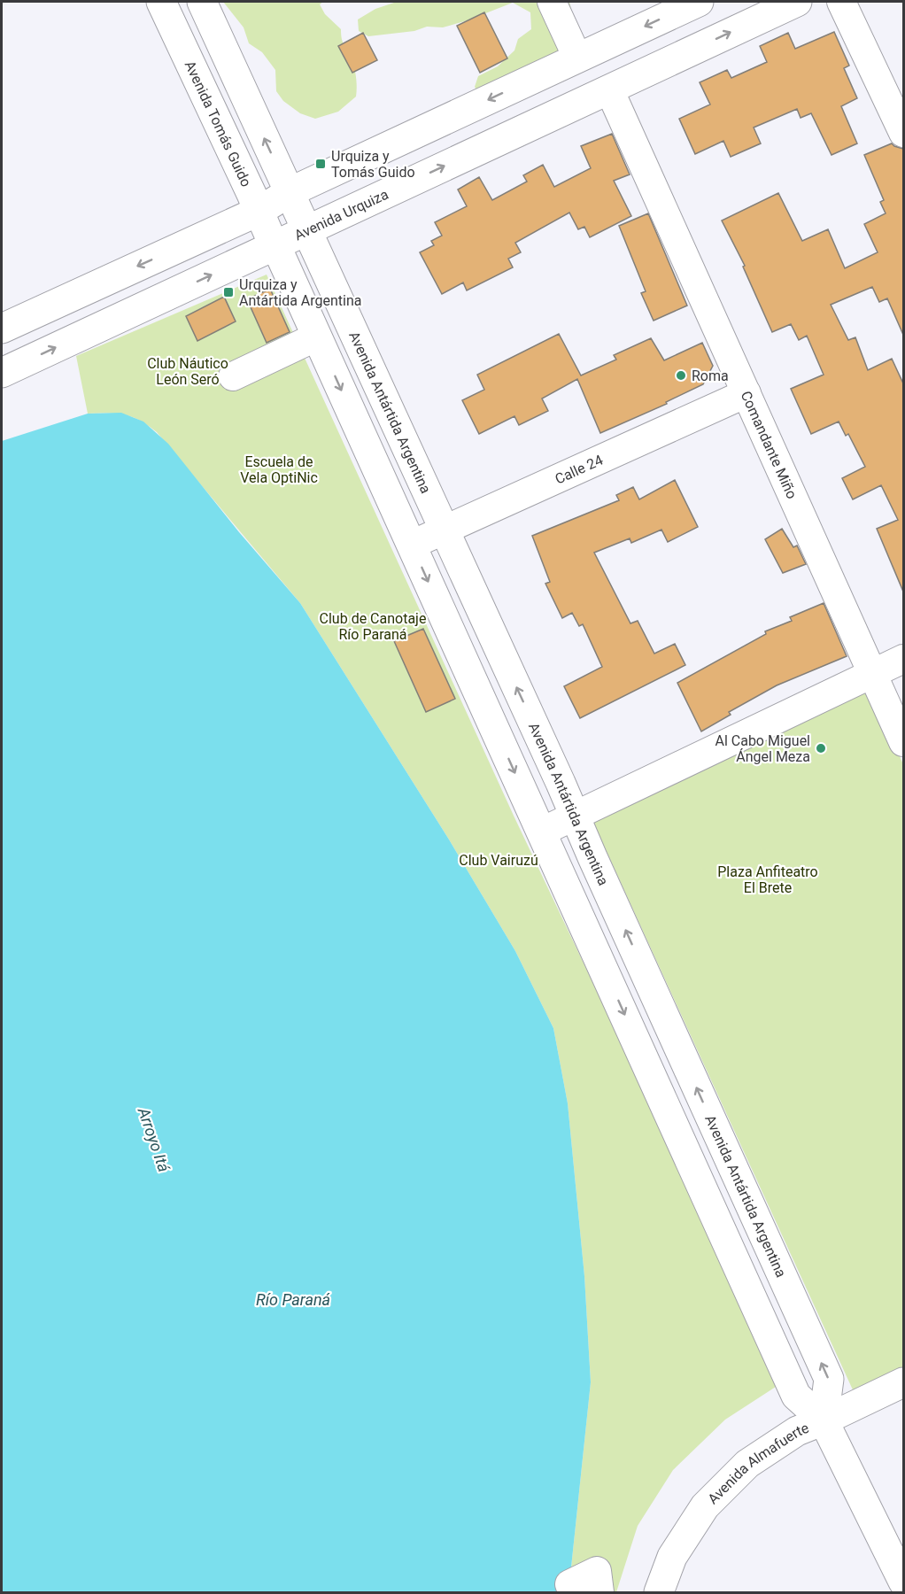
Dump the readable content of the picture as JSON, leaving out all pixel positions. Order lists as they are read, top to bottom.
{
  "streets": {
    "main road": [
      "Avenida Tomás Guido",
      "Avenida Urquiza",
      "Avenida Antártida Argentina",
      "Avenida Almafuerte"
    ],
    "street": ["Comandante Miño", "Calle 24"]
  },
  "crossings": [
    ["Avenida Tomás Guido", "Avenida Urquiza"],
    ["Avenida Urquiza", "Avenida Antártida Argentina"],
    ["Avenida Urquiza", "Comandante Miño"],
    ["Avenida Antártida Argentina", "Calle 24"],
    ["Avenida Antártida Argentina", "Avenida Almafuerte"],
    ["Comandante Miño", "Calle 24"]
  ],
  "water": ["Arroyo Itá", "Río Paraná"],
  "parks": [
    "Club Náutico León Seró",
    "Escuela de Vela OptiNic",
    "Club de Canotaje Río Paraná",
    "Club Vairuzú",
    "Plaza Anfiteatro El Brete"
  ],
  "places": {
    "transit": ["Urquiza y Tomás Guido", "Urquiza y Antártida Argentina"],
    "other": ["Roma", "Al Cabo Miguel Ángel Meza"]
  }
}
